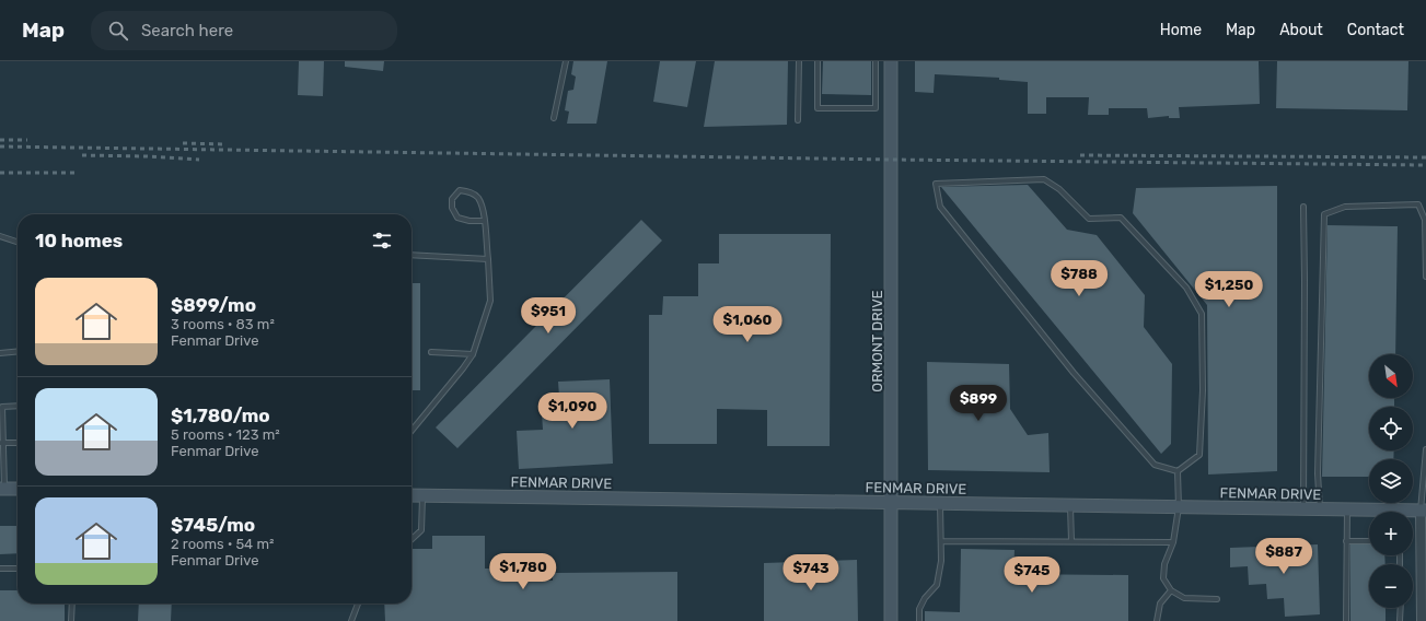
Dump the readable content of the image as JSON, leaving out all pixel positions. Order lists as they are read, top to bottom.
{
  "streets": {
    "street": ["ORMONT DRIVE", "FENMAR DRIVE"]
  },
  "crossings": [
    ["ORMONT DRIVE", "FENMAR DRIVE"]
  ],
  "north": "bottom right",
  "page": {
    "header": "Map",
    "search": "Search here",
    "nav": [
      "Home",
      "Map",
      "About",
      "Contact"
    ],
    "heading": "10 homes",
    "price": [
      "$788",
      "$1,250",
      "$951",
      "$1,060",
      "$899",
      "$1,090",
      "$887",
      "$1,780",
      "$743",
      "$745"
    ],
    "list": [
      {
        "name": "$899/mo",
        "note": "3 rooms · 83 m² · Fenmar Drive"
      },
      {
        "name": "$1,780/mo",
        "note": "5 rooms · 123 m² · Fenmar Drive"
      },
      {
        "name": "$745/mo",
        "note": "2 rooms · 54 m² · Fenmar Drive"
      }
    ],
    "map_buttons": ["+", "−"]
  }
}
